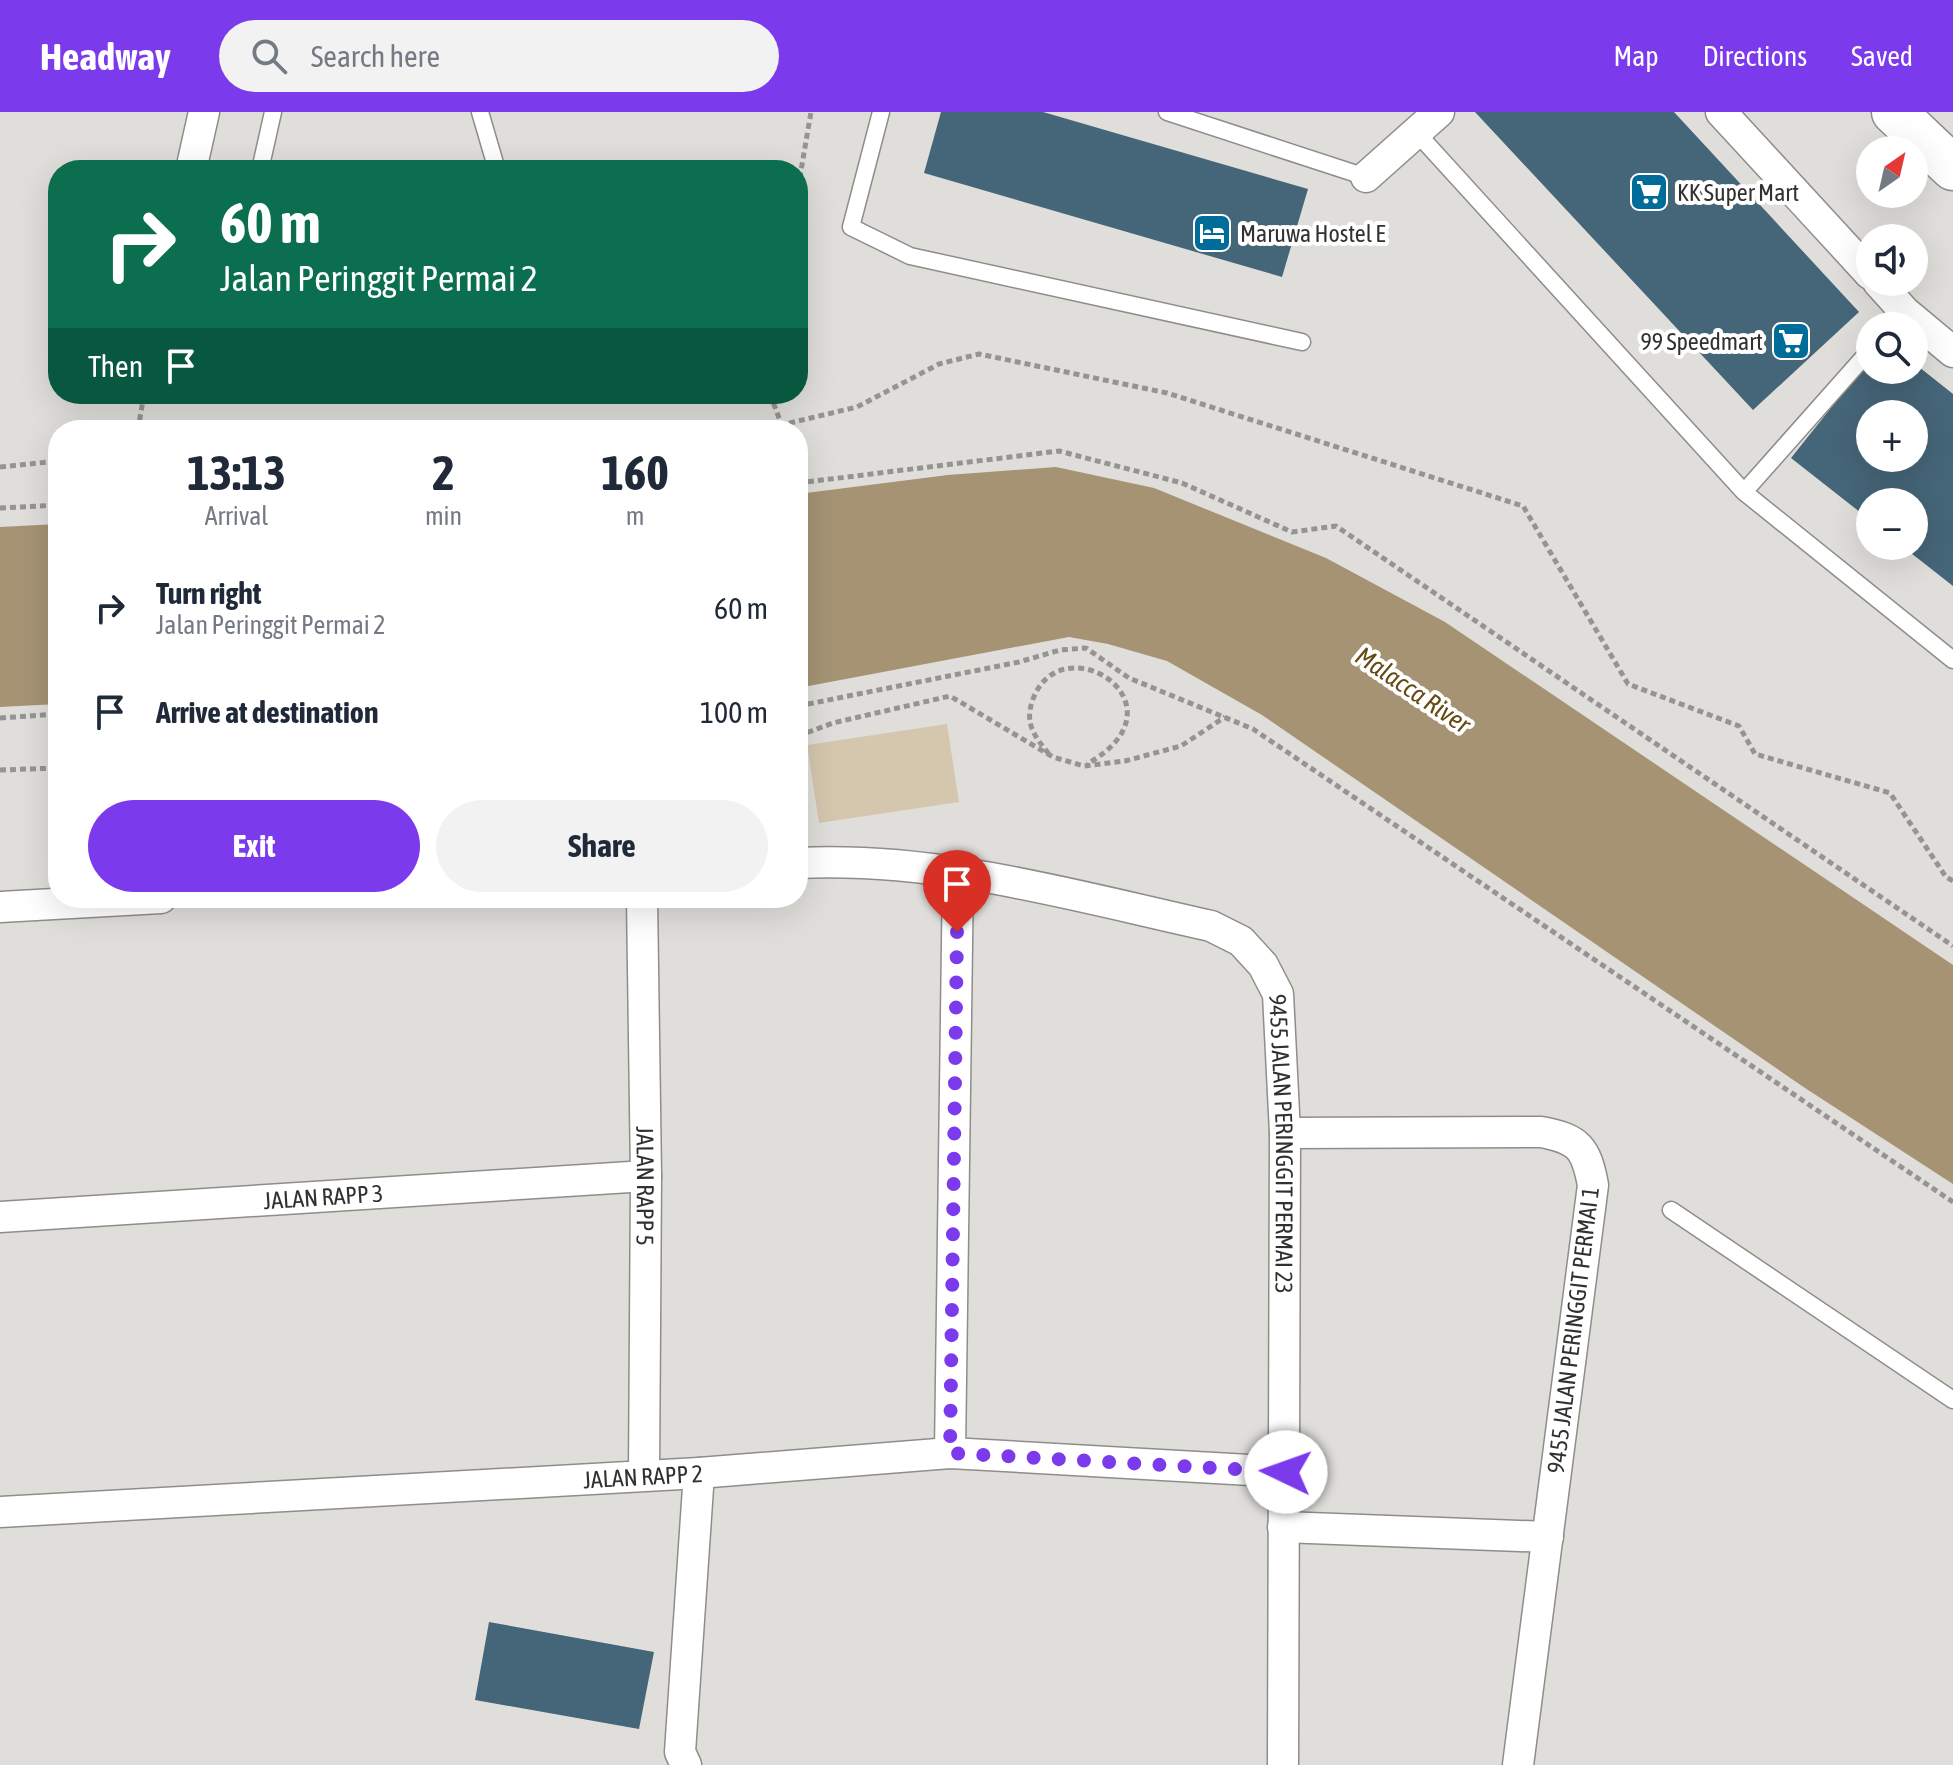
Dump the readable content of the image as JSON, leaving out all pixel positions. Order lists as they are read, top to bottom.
{
  "streets": {
    "street": [
      "9455 JALAN PERINGGIT PERMAI 23",
      "JALAN RAPP 5",
      "JALAN RAPP 3",
      "9455 JALAN PERINGGIT PERMAI 1",
      "JALAN RAPP 2"
    ]
  },
  "crossings": [
    ["9455 JALAN PERINGGIT PERMAI 23", "9455 JALAN PERINGGIT PERMAI 1"],
    ["9455 JALAN PERINGGIT PERMAI 23", "JALAN RAPP 2"],
    ["JALAN RAPP 5", "JALAN RAPP 3"],
    ["JALAN RAPP 5", "JALAN RAPP 2"]
  ],
  "water": ["Malacca River"],
  "places": {
    "supermarket": ["KK Super Mart", "99 Speedmart"],
    "hotel": ["Maruwa Hostel E"]
  },
  "north": "top right",
  "page": {
    "header": "Headway",
    "search": "Search here",
    "nav": ["Map", "Directions", "Saved"],
    "map_buttons": ["+", "−"],
    "turn": ["60 m", "Jalan Peringgit Permai 2"],
    "then": "Then",
    "eta": [
      "13:13",
      "Arrival",
      "2",
      "min",
      "160",
      "m"
    ],
    "list": [
      {
        "name": "Turn right",
        "note": "Jalan Peringgit Permai 2",
        "value": "60 m"
      },
      {
        "name": "Arrive at destination",
        "value": "100 m"
      }
    ],
    "buttons": ["Exit", "Share"]
  }
}
